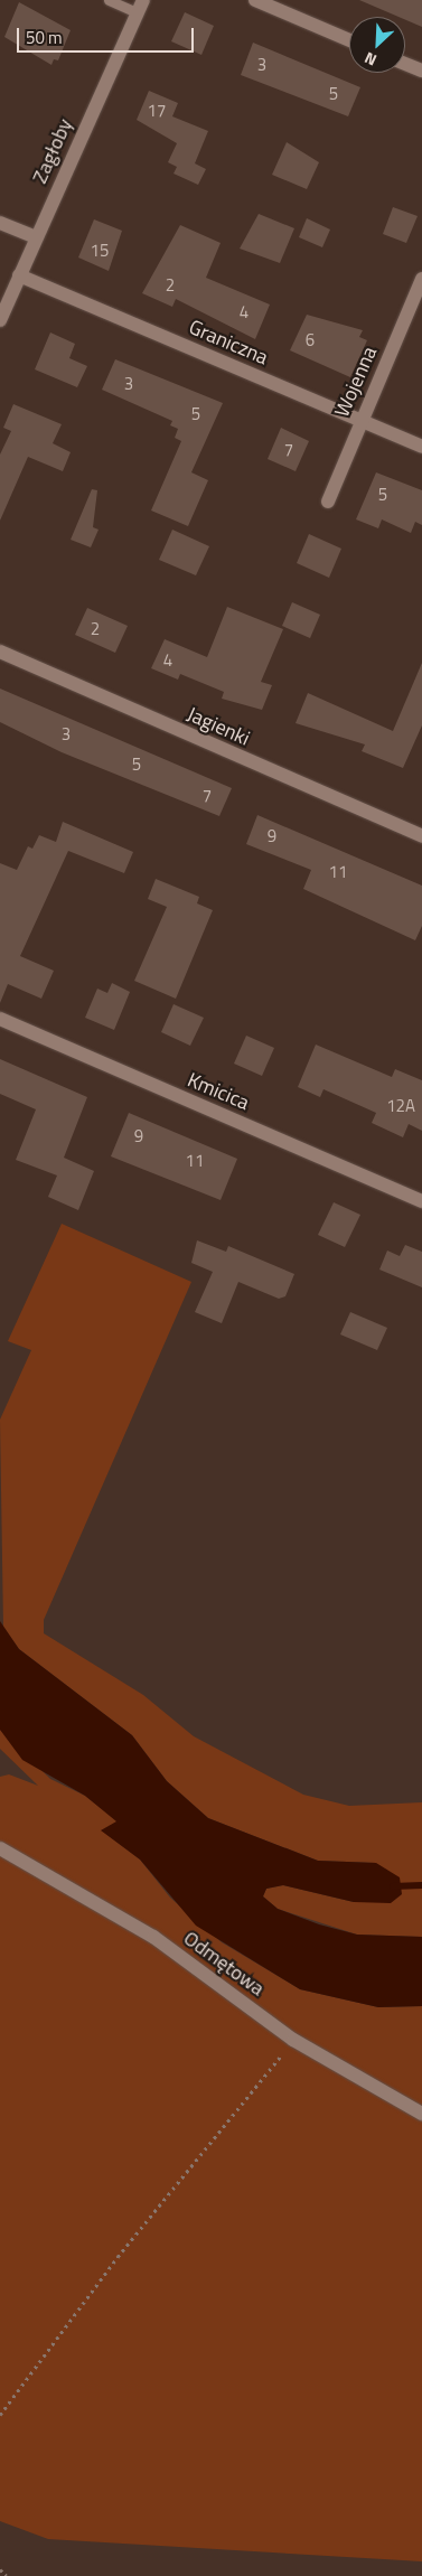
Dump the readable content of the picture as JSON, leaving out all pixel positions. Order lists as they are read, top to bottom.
{
  "streets": {
    "street": [
      "Zagłoby",
      "Graniczna",
      "Wojenna",
      "Jagienki",
      "Kmicica",
      "Odmętowa"
    ]
  },
  "crossings": [
    ["Zagłoby", "Graniczna"],
    ["Graniczna", "Wojenna"]
  ],
  "house_numbers": [
    "3",
    "5",
    "17",
    "15",
    "2",
    "4",
    "6",
    "3",
    "5",
    "7",
    "5",
    "2",
    "4",
    "3",
    "5",
    "7",
    "9",
    "11",
    "12A",
    "9",
    "11"
  ],
  "scale_bar": "50 m",
  "north": "bottom left"
}
